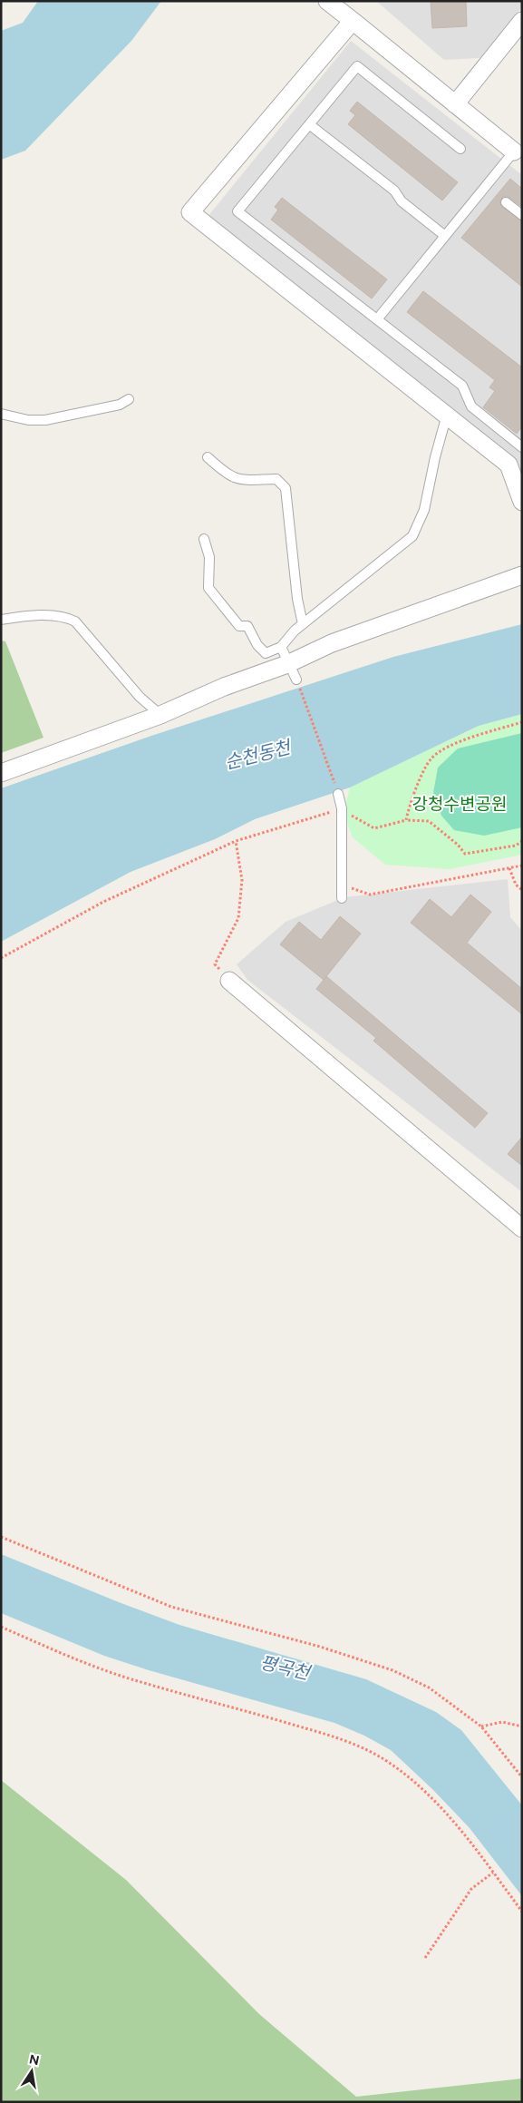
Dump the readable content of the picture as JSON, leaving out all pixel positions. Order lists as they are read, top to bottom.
{
  "water": ["순천동천", "평곡천"],
  "parks": ["강청수변공원"],
  "north": "top"
}
